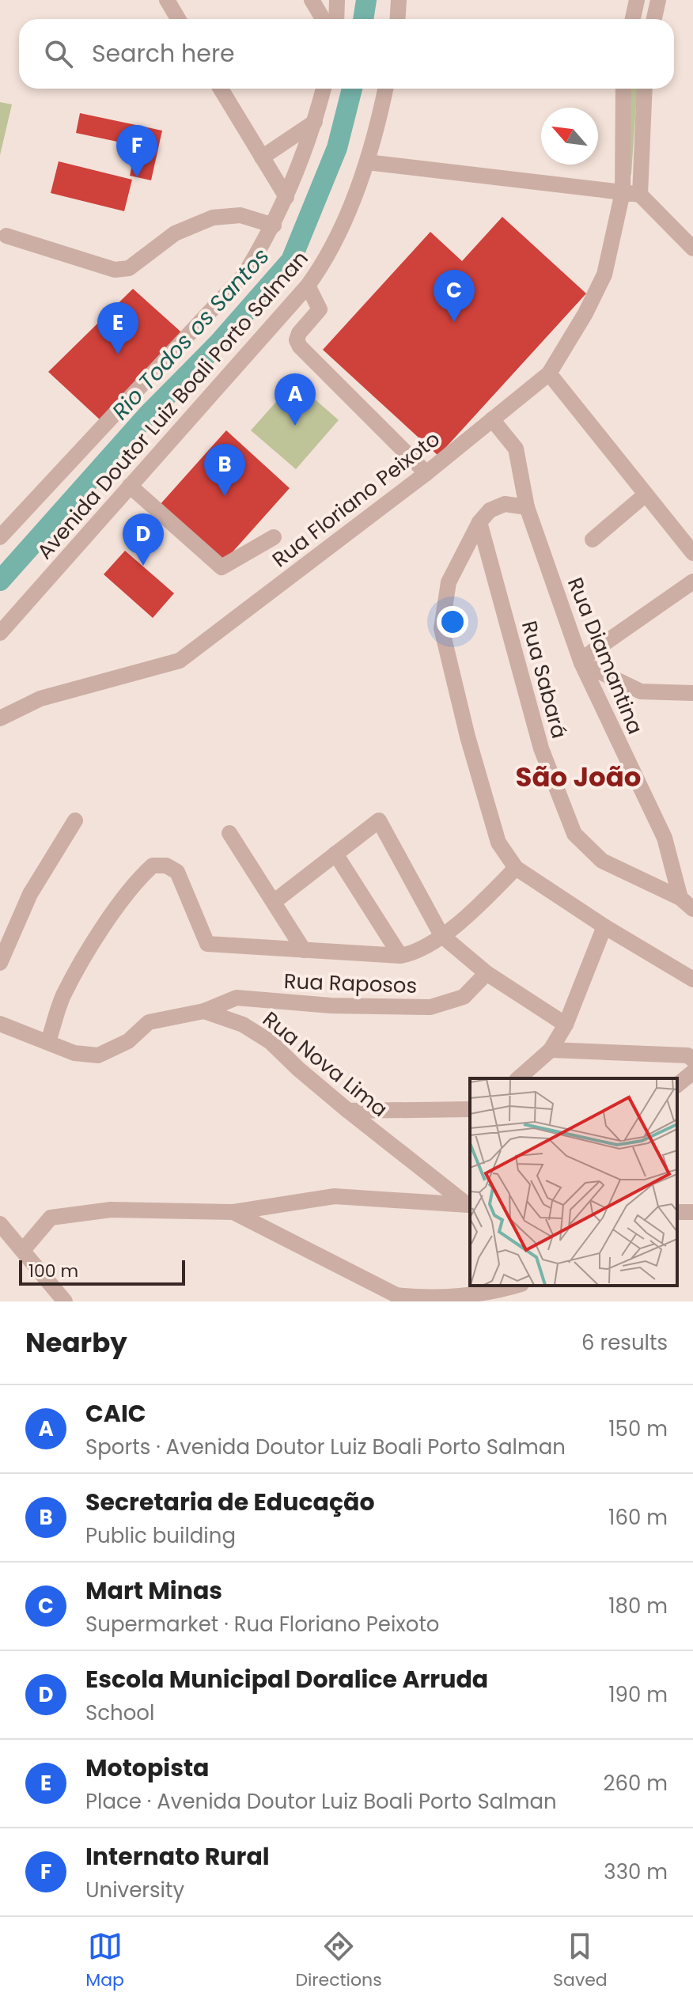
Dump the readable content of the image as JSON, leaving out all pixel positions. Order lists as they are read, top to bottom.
{
  "streets": {
    "street": [
      "Avenida Doutor Luiz Boali Porto Salman",
      "Rua Floriano Peixoto",
      "Rua Diamantina",
      "Rua Sabará",
      "Rua Raposos",
      "Rua Nova Lima"
    ]
  },
  "crossings": [
    ["Rua Floriano Peixoto", "Rua Diamantina"],
    ["Rua Diamantina", "Rua Sabará"],
    ["Rua Raposos", "Rua Nova Lima"]
  ],
  "districts": ["São João"],
  "water": ["Rio Todos os Santos"],
  "scale_bar": "100 m",
  "north": "top left",
  "page": {
    "search": "Search here",
    "pins": [
      "F",
      "C",
      "E",
      "A",
      "B",
      "D"
    ],
    "scale": "100 m",
    "heading": ["Nearby", "6 results"],
    "list": [
      {
        "mark": "A",
        "name": "CAIC",
        "note": "Sports · Avenida Doutor Luiz Boali Porto Salman",
        "value": "150 m"
      },
      {
        "mark": "B",
        "name": "Secretaria de Educação",
        "note": "Public building",
        "value": "160 m"
      },
      {
        "mark": "C",
        "name": "Mart Minas",
        "note": "Supermarket · Rua Floriano Peixoto",
        "value": "180 m"
      },
      {
        "mark": "D",
        "name": "Escola Municipal Doralice Arruda",
        "note": "School",
        "value": "190 m"
      },
      {
        "mark": "E",
        "name": "Motopista",
        "note": "Place · Avenida Doutor Luiz Boali Porto Salman",
        "value": "260 m"
      },
      {
        "mark": "F",
        "name": "Internato Rural",
        "note": "University",
        "value": "330 m"
      }
    ],
    "nav": ["Map", "Directions", "Saved"]
  }
}
